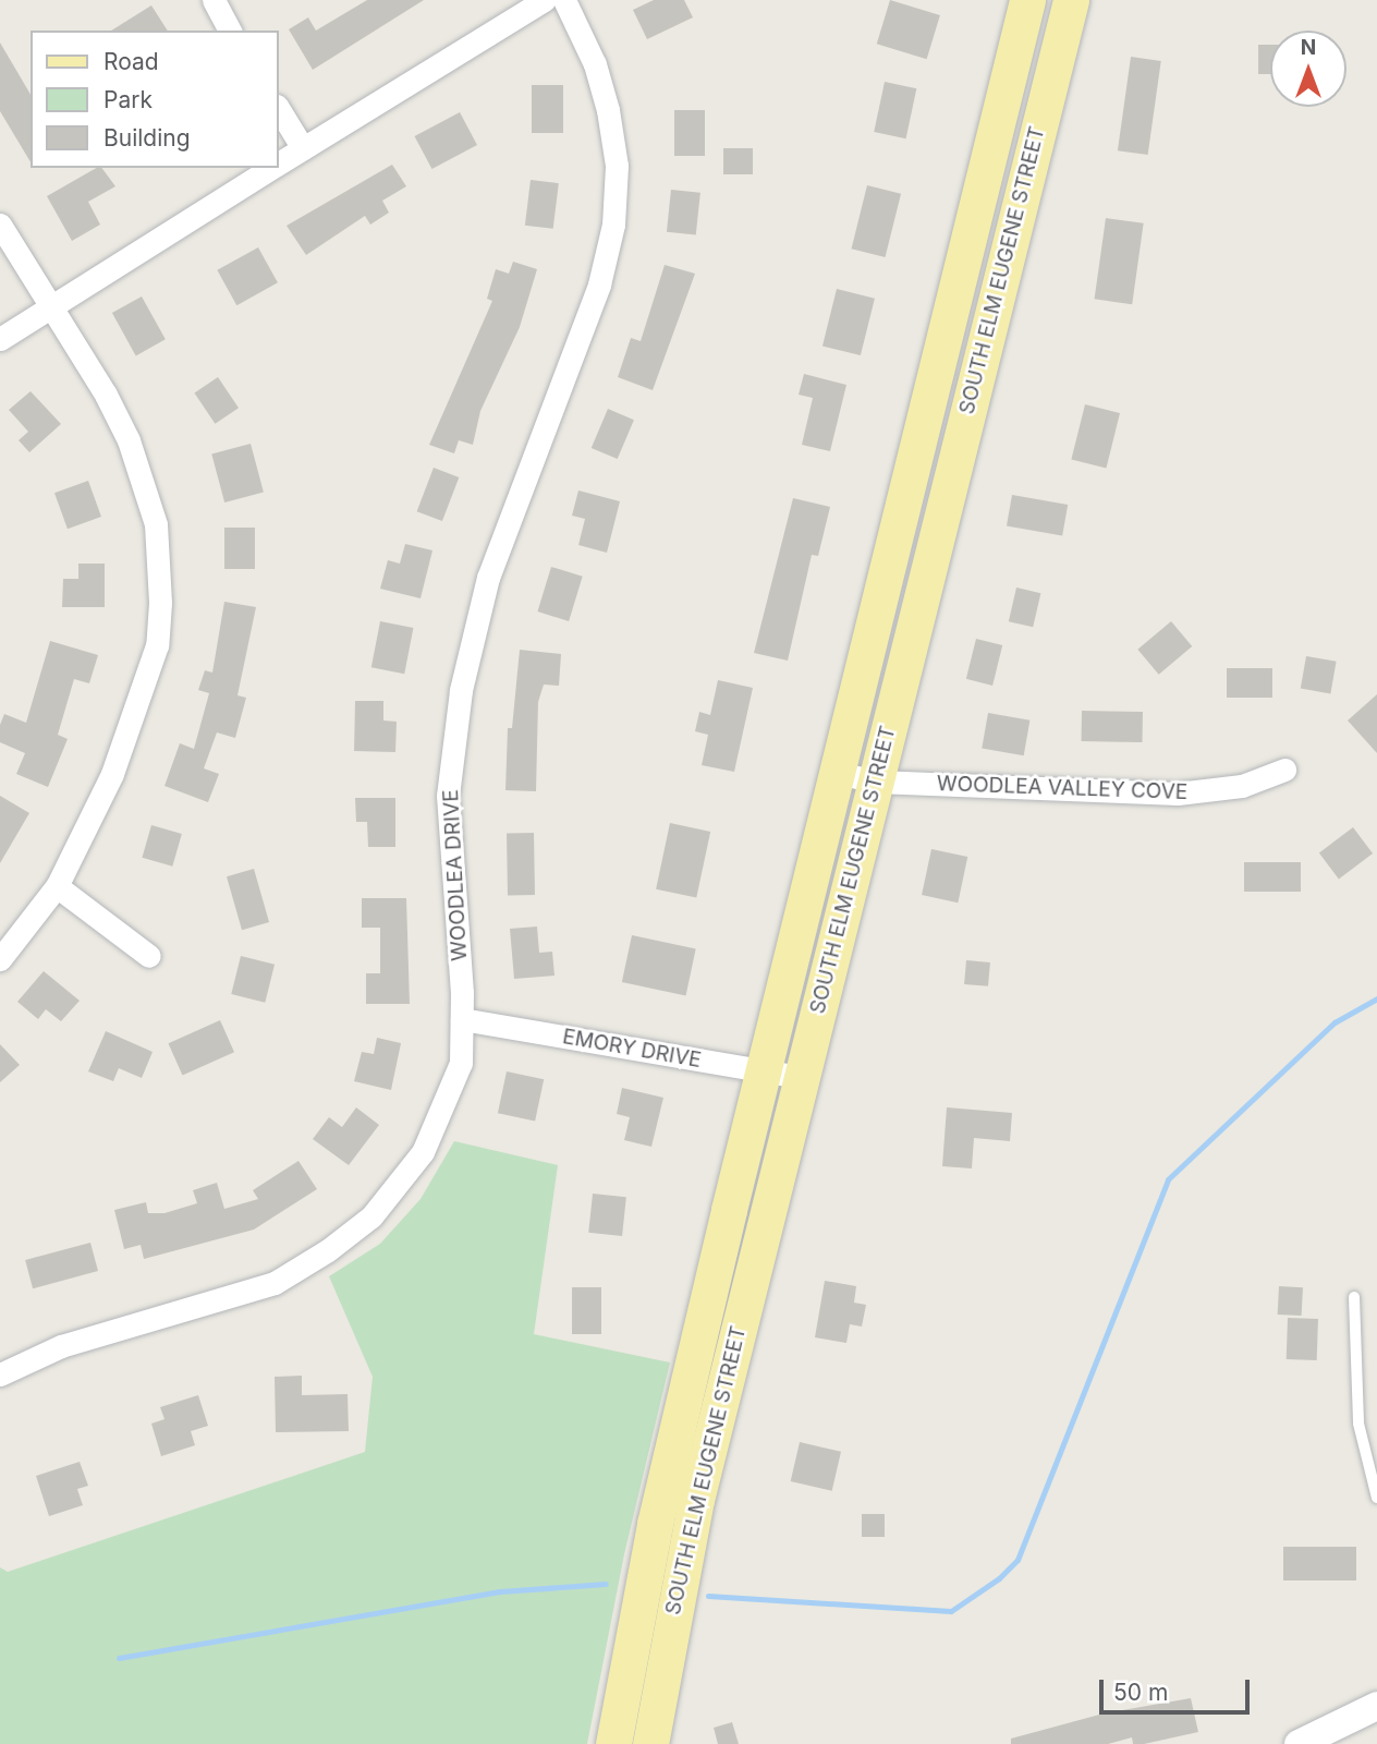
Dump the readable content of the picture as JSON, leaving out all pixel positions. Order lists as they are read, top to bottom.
{
  "streets": {
    "main road": ["SOUTH ELM EUGENE STREET"],
    "street": ["WOODLEA VALLEY COVE", "WOODLEA DRIVE", "EMORY DRIVE"]
  },
  "crossings": [
    ["SOUTH ELM EUGENE STREET", "WOODLEA VALLEY COVE"],
    ["SOUTH ELM EUGENE STREET", "EMORY DRIVE"],
    ["WOODLEA DRIVE", "EMORY DRIVE"]
  ],
  "legend": ["Road", "Park", "Building"],
  "scale_bar": "50 m",
  "north": "top"
}
